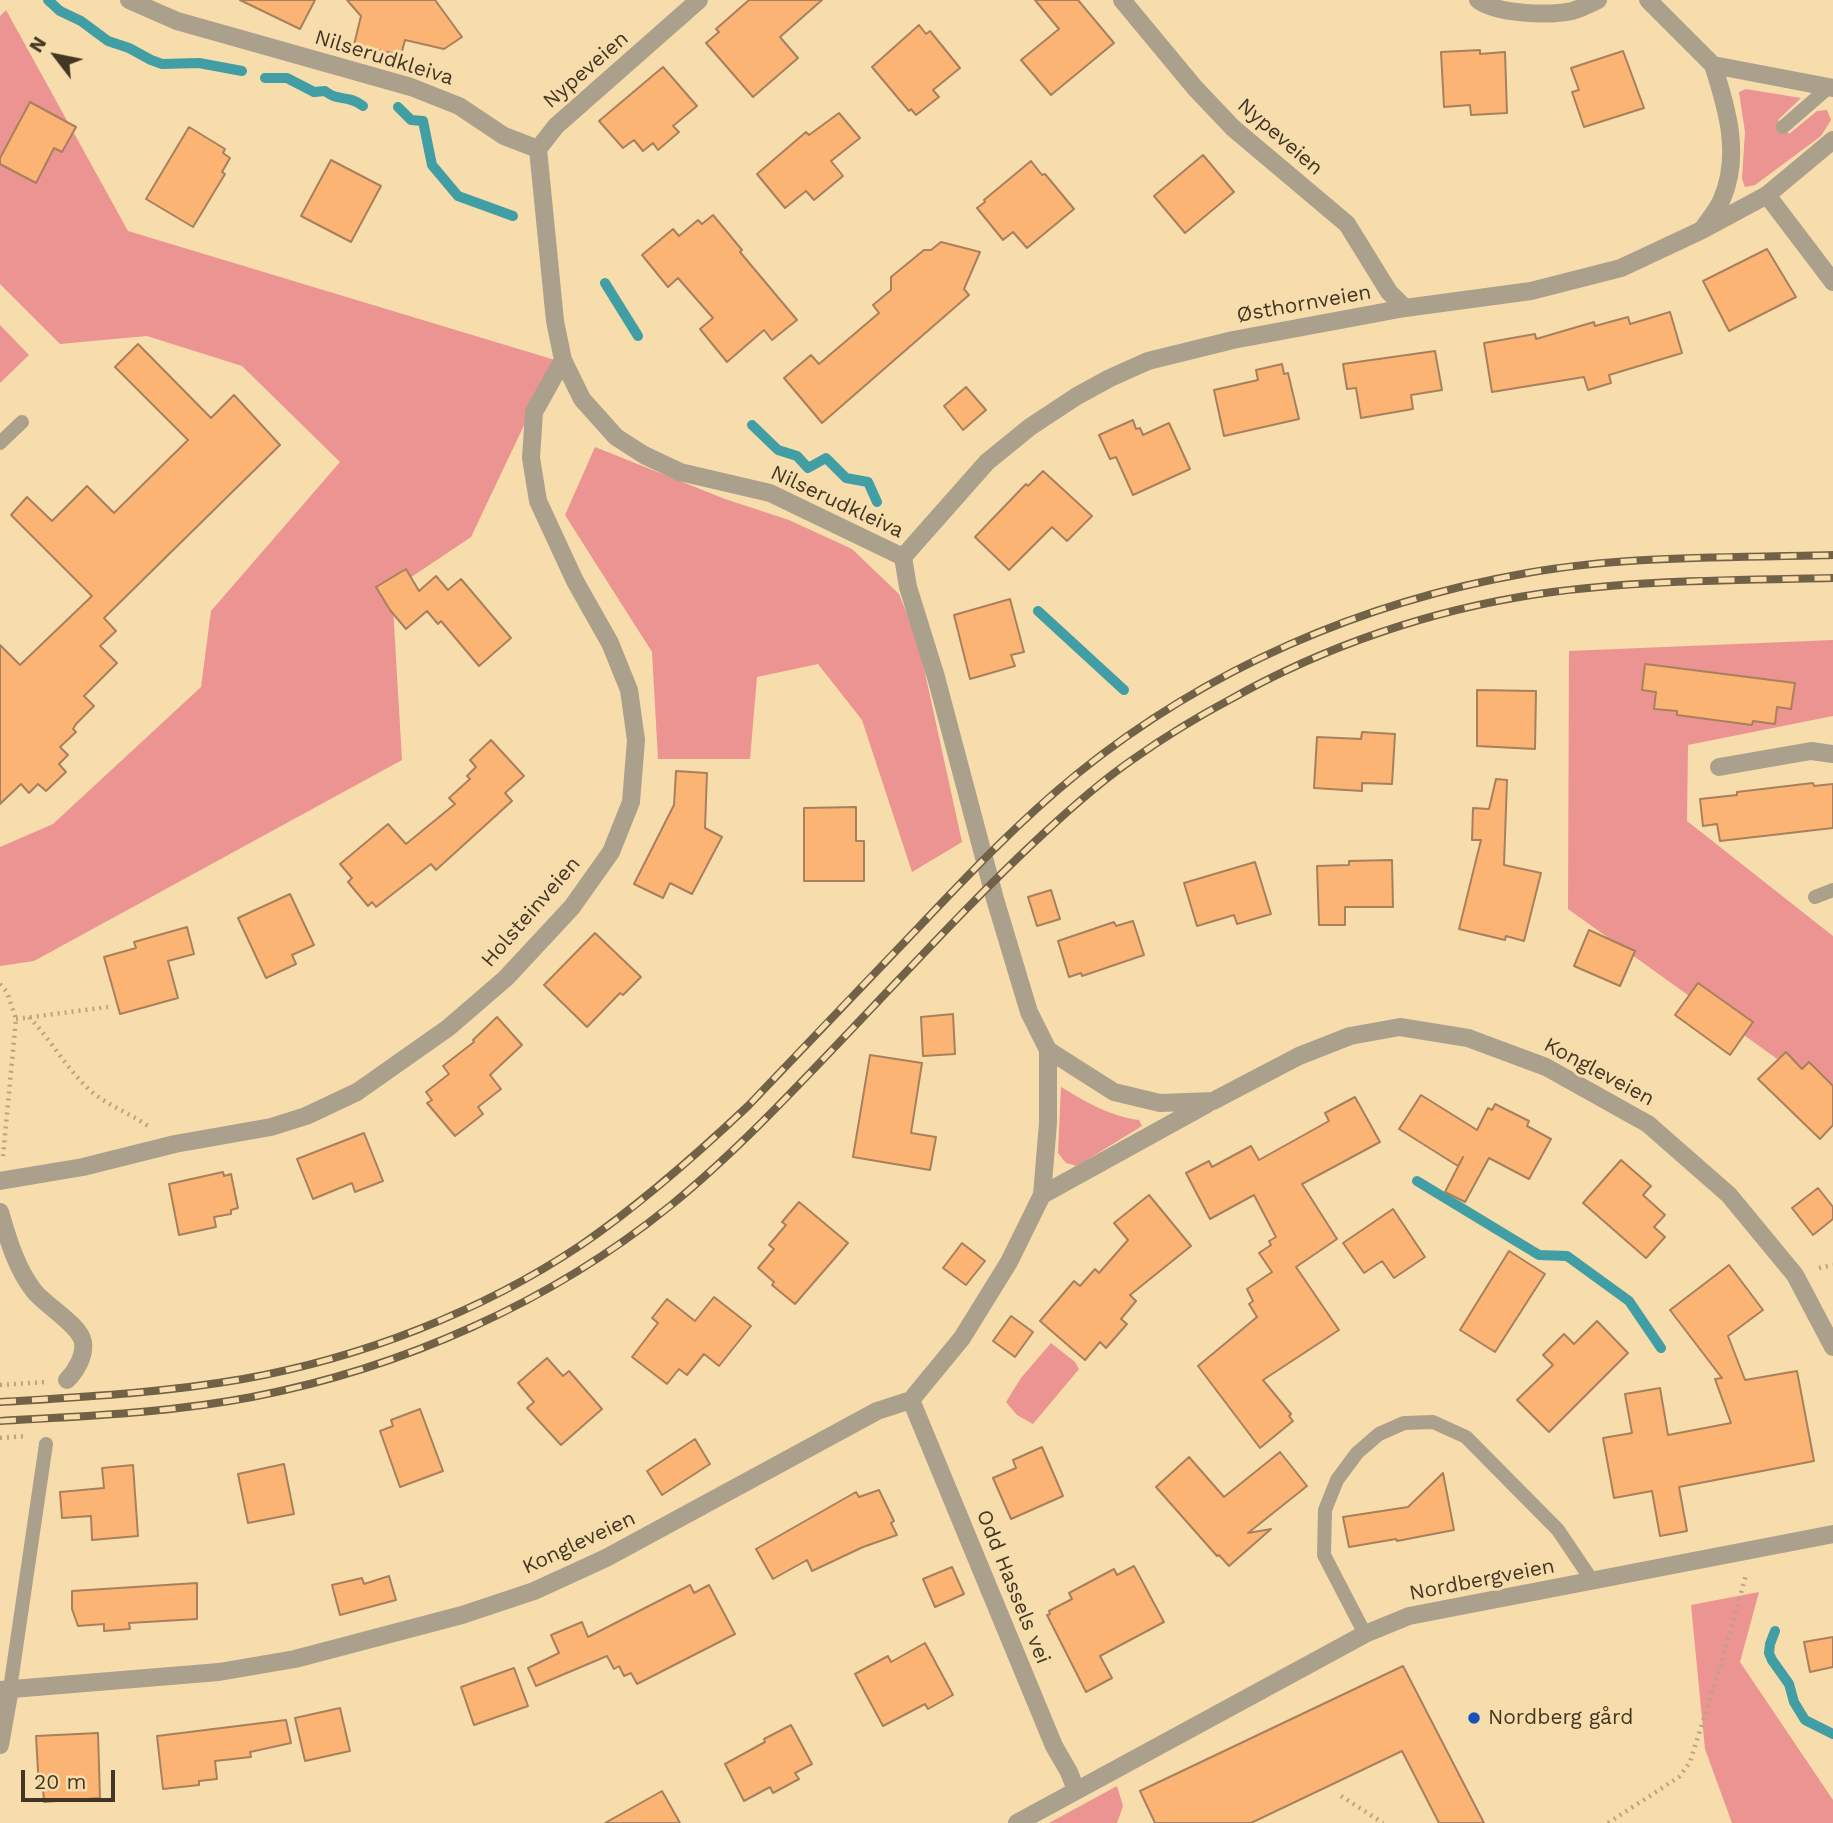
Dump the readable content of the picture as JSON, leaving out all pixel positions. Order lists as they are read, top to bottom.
{
  "streets": {
    "street": [
      "Nilserudkleiva",
      "Nypeveien",
      "Østhornveien",
      "Holsteinveien",
      "Kongleveien",
      "Nordbergveien",
      "Odd Hassels vei"
    ]
  },
  "crossings": [
    ["Nilserudkleiva", "Nypeveien"],
    ["Nilserudkleiva", "Østhornveien"],
    ["Nilserudkleiva", "Holsteinveien"],
    ["Nilserudkleiva", "Kongleveien"],
    ["Nypeveien", "Østhornveien"],
    ["Kongleveien", "Odd Hassels vei"],
    ["Nordbergveien", "Odd Hassels vei"]
  ],
  "places": ["Nordberg gård"],
  "scale_bar": "20 m",
  "north": "top left"
}
